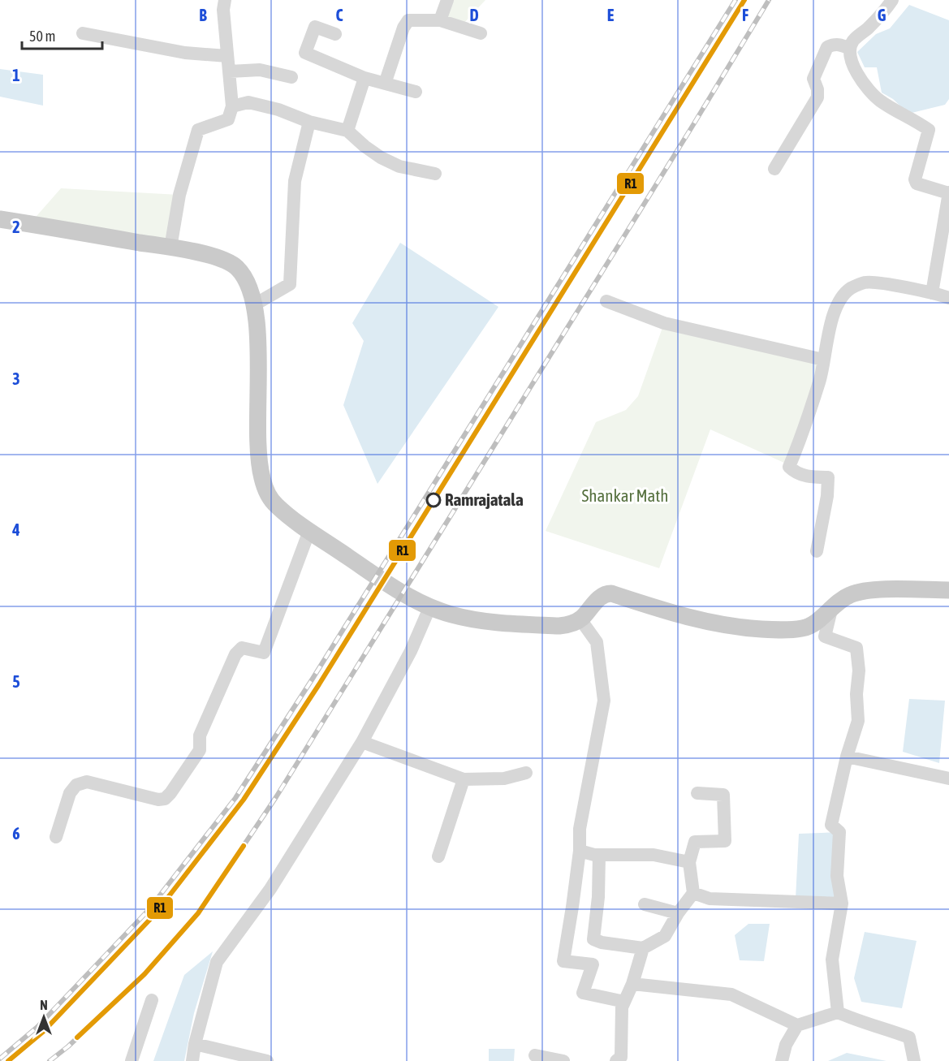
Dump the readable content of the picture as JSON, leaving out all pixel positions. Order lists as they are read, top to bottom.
{
  "parks": ["Shankar Math"],
  "places": ["Ramrajatala"],
  "lines": ["transit line R1"],
  "scale_bar": "50 m",
  "north": "top",
  "grid": {
    "columns": [
      "B",
      "C",
      "D",
      "E",
      "F",
      "G"
    ],
    "rows": [
      "1",
      "2",
      "3",
      "4",
      "5",
      "6"
    ]
  }
}
